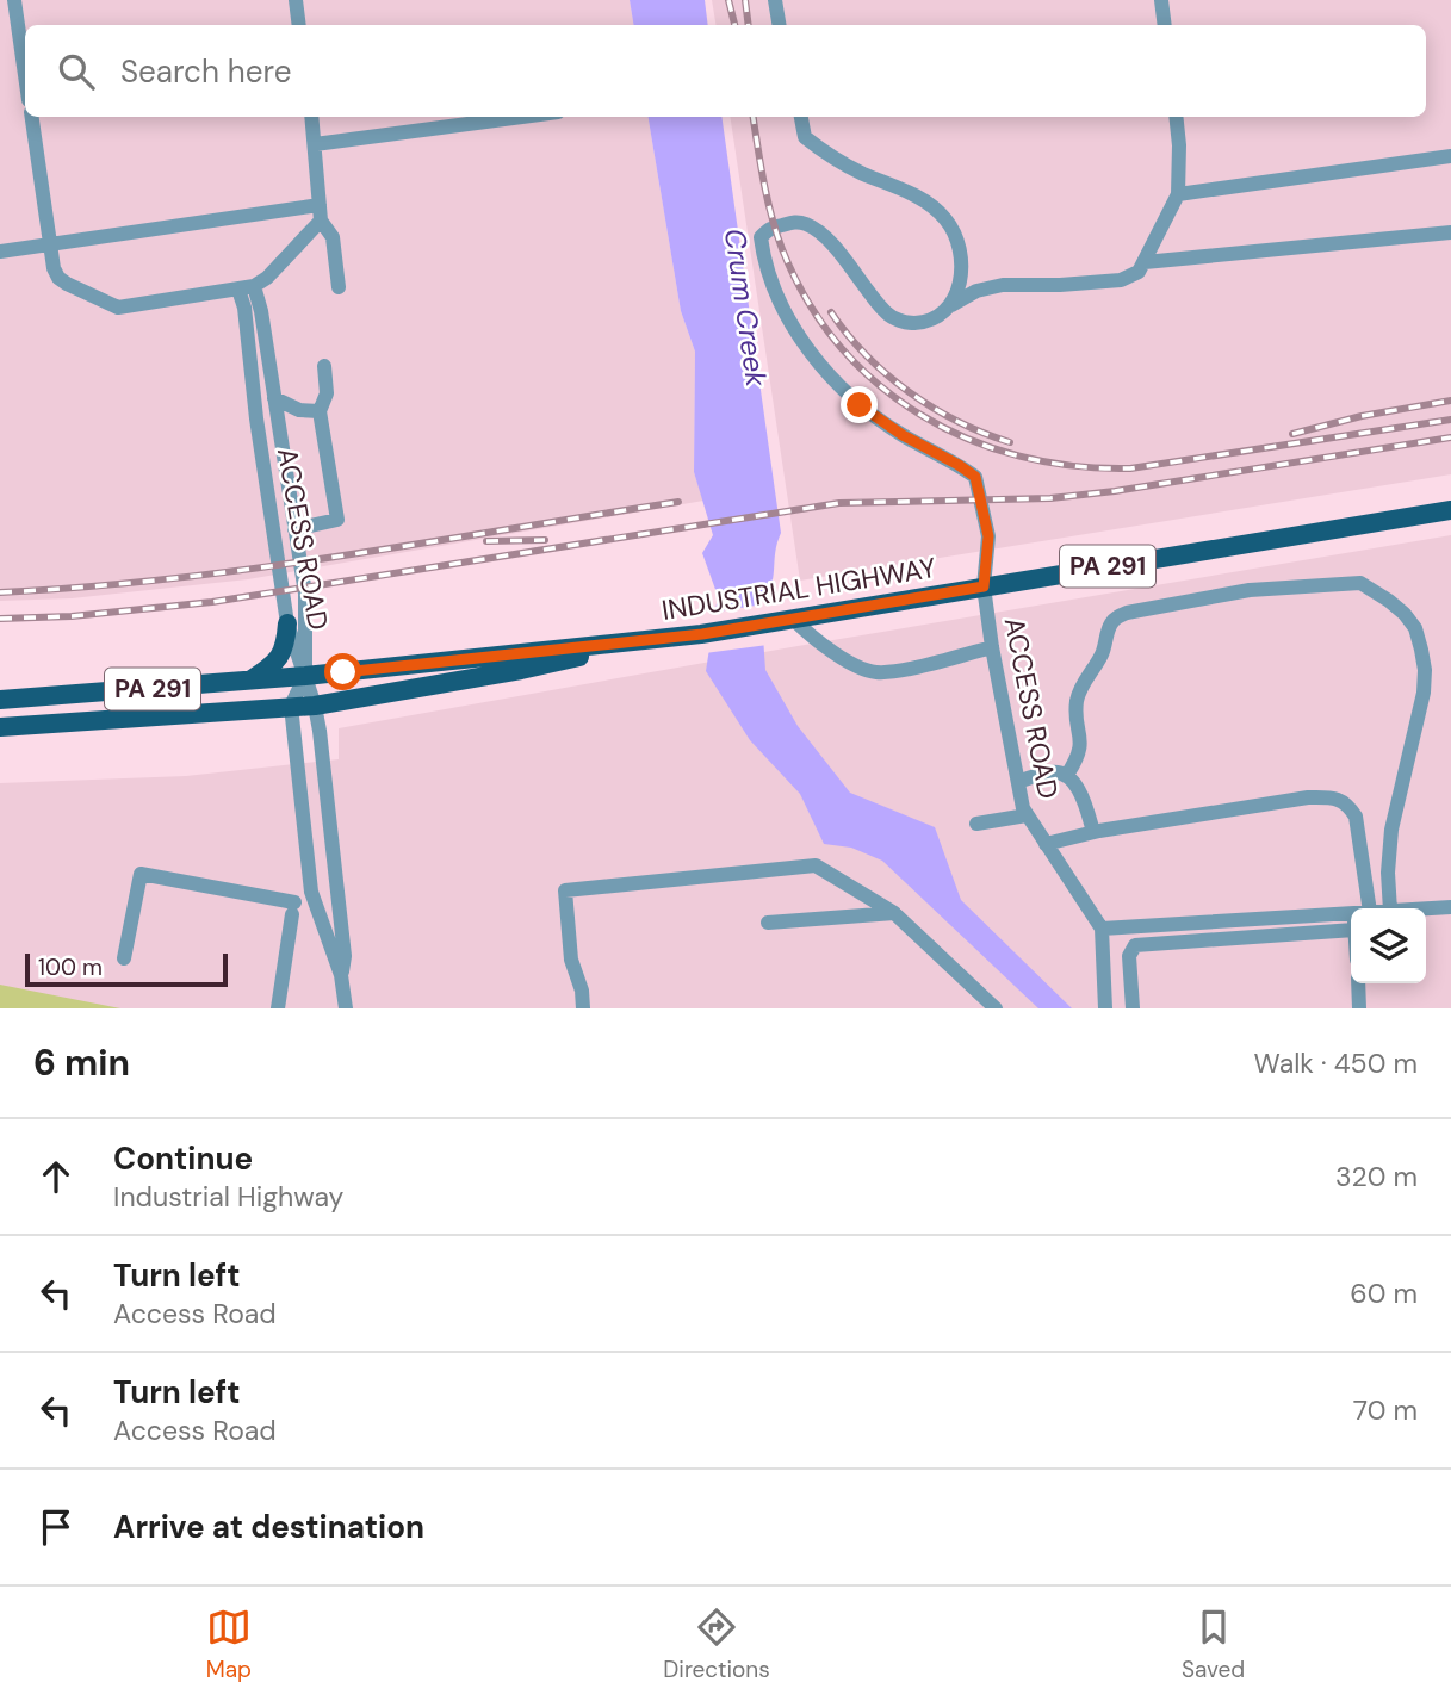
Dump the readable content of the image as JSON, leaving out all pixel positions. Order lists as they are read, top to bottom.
{
  "streets": {
    "main road": ["PA 291", "INDUSTRIAL HIGHWAY"],
    "lane": ["ACCESS ROAD"]
  },
  "crossings": [
    ["ACCESS ROAD", "INDUSTRIAL HIGHWAY"]
  ],
  "water": ["Crum Creek"],
  "scale_bar": "100 m",
  "page": {
    "search": "Search here",
    "scale": "100 m",
    "heading": ["6 min", "Walk · 450 m"],
    "list": [
      ["Continue", "Industrial Highway", "320 m"],
      ["Turn left", "Access Road", "60 m"],
      ["Turn left", "Access Road", "70 m"],
      "Arrive at destination"
    ],
    "nav": ["Map", "Directions", "Saved"]
  }
}
